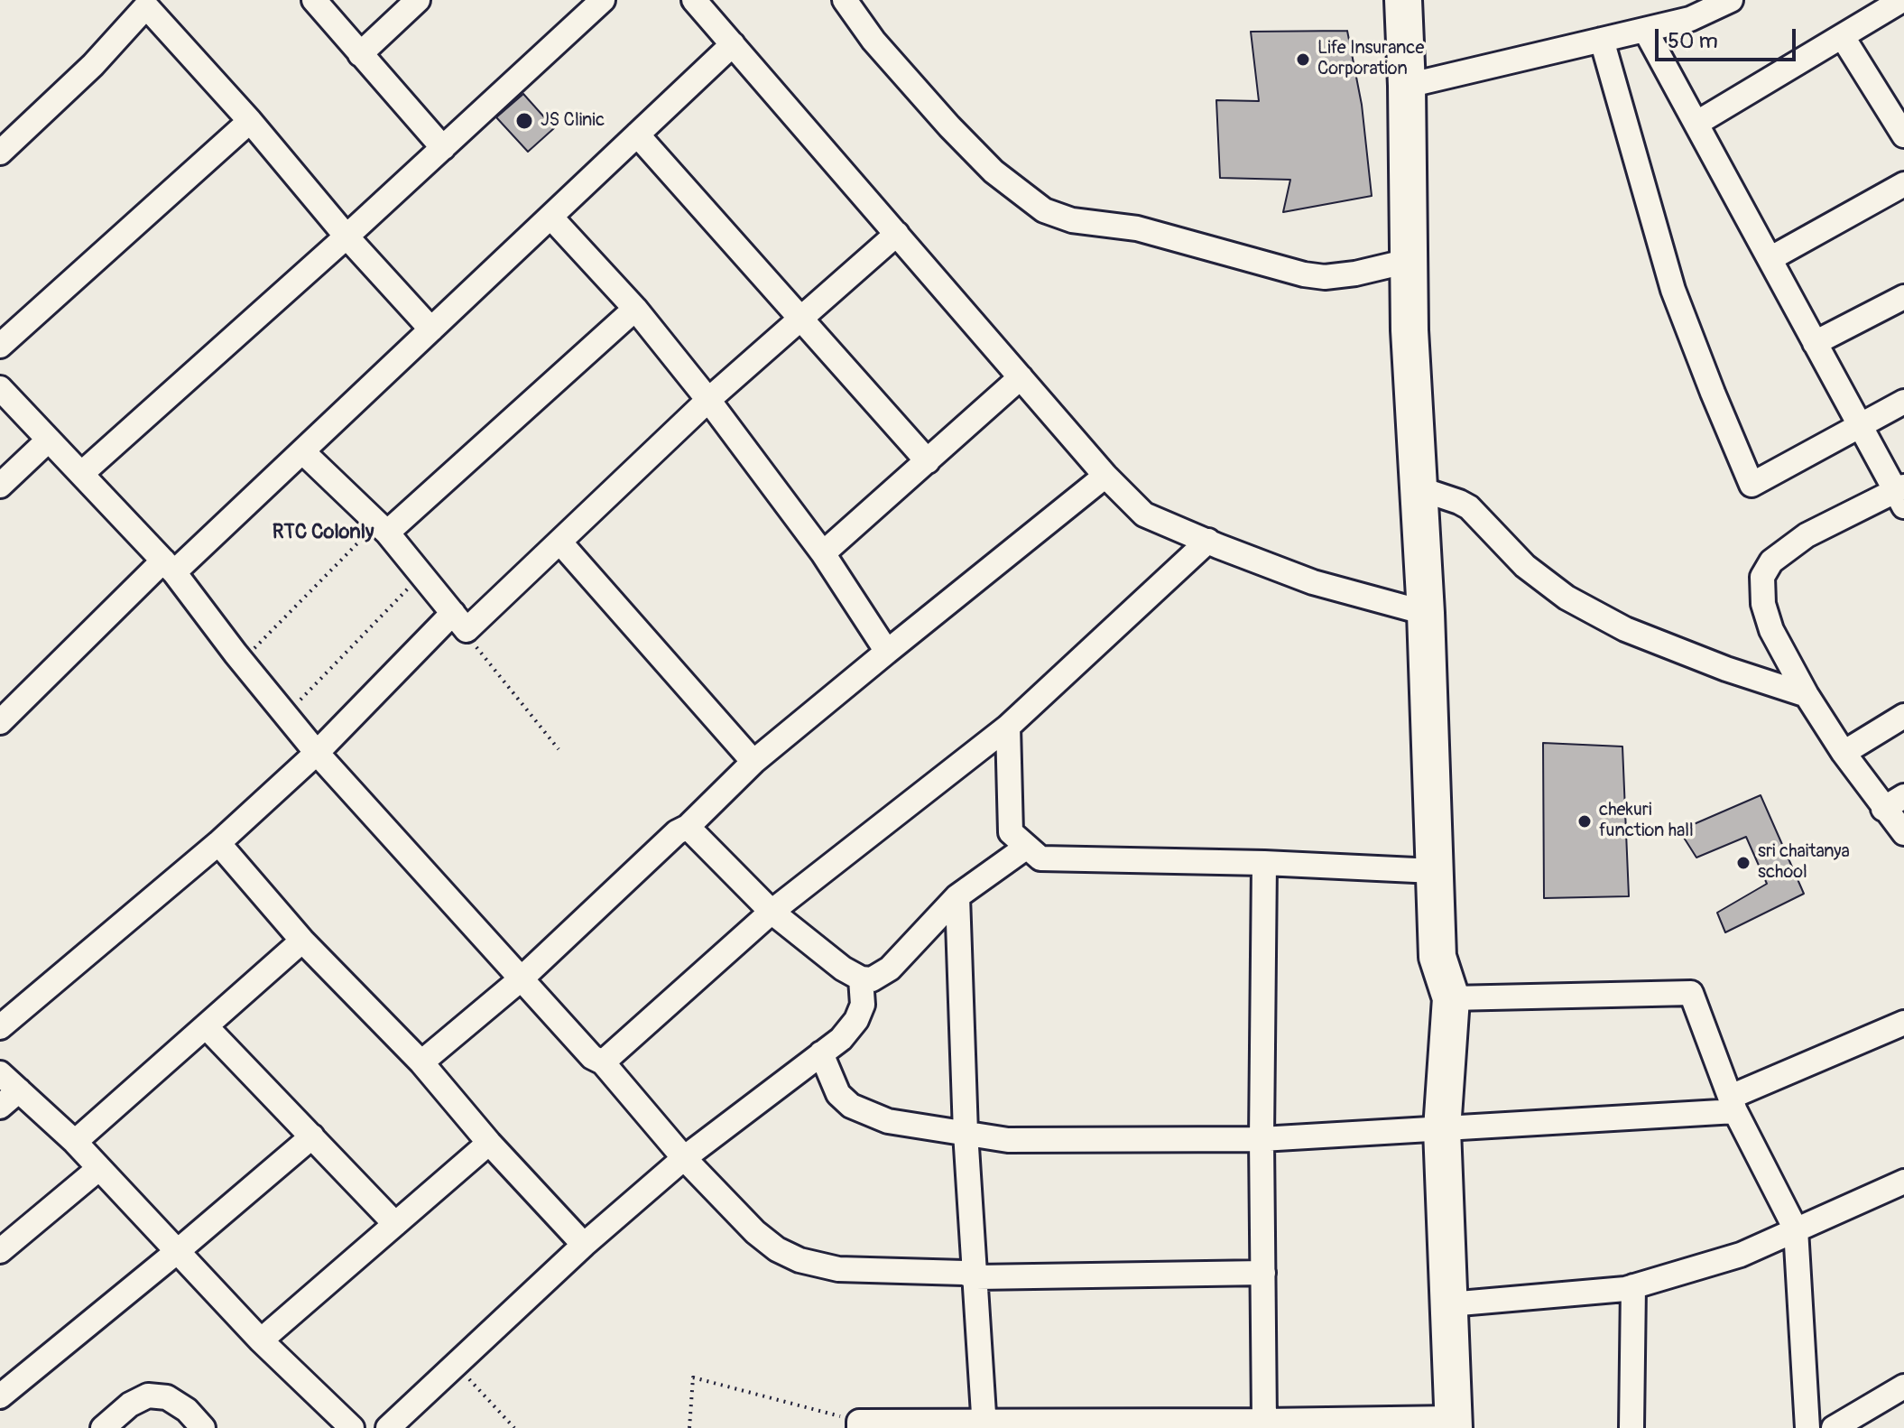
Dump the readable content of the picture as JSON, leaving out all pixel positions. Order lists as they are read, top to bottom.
{
  "districts": ["RTC Colonly"],
  "places": [
    "Life Insurance Corporation",
    "JS Clinic",
    "chekuri function hall",
    "sri chaitanya school"
  ],
  "scale_bar": "50 m"
}
